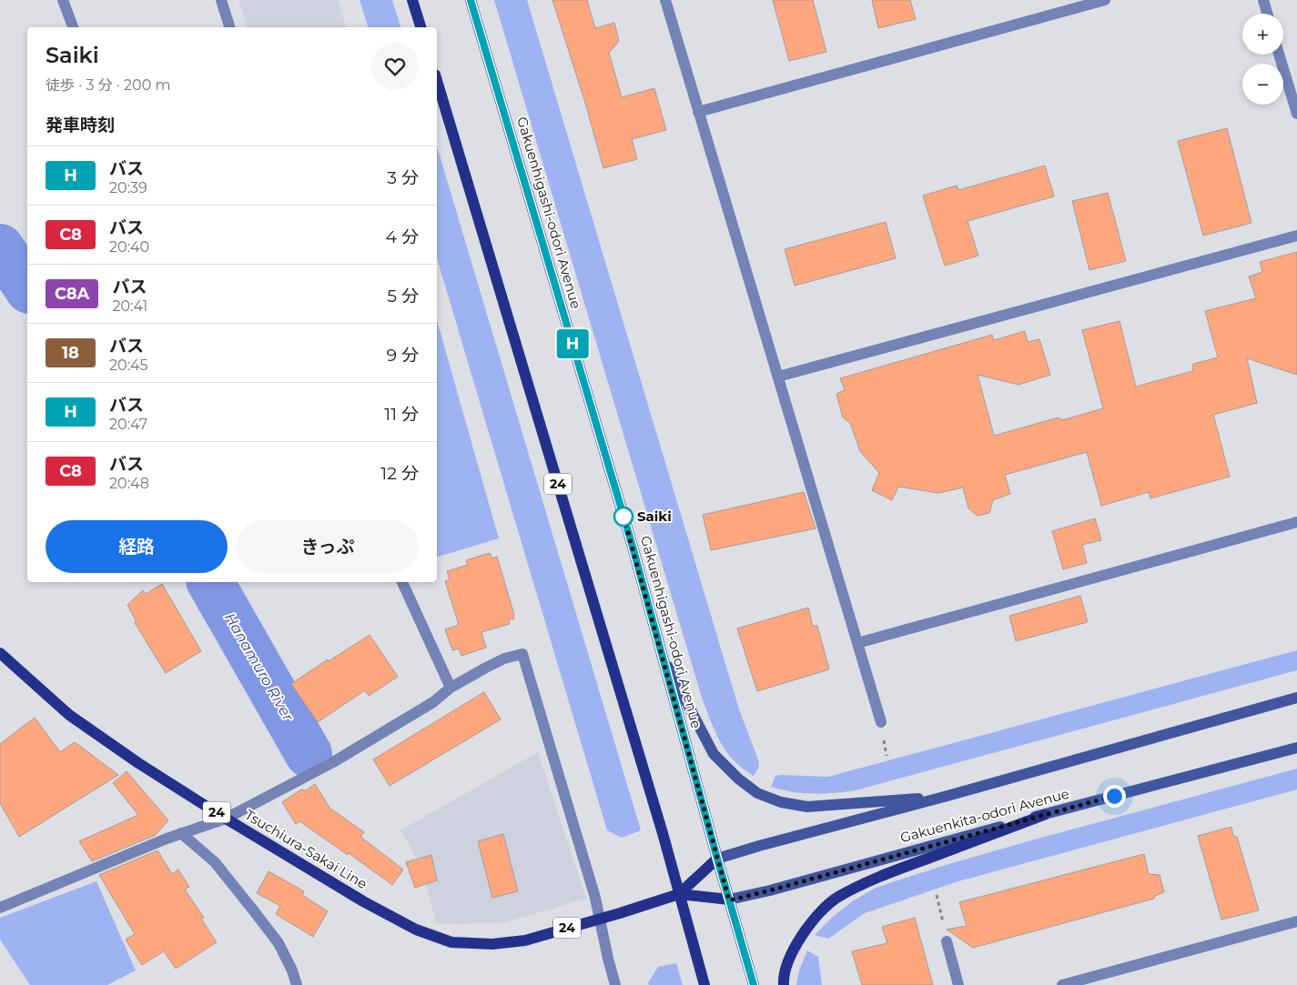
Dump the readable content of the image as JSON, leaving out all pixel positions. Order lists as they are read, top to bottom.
{
  "streets": {
    "main road": [
      "Gakuenhigashi-odori Avenue",
      "24",
      "Gakuenkita-odori Avenue",
      "Tsuchiura-Sakai Line"
    ]
  },
  "crossings": [
    ["Gakuenhigashi-odori Avenue", "Gakuenkita-odori Avenue"],
    ["Gakuenhigashi-odori Avenue", "Tsuchiura-Sakai Line"],
    ["24", "Gakuenkita-odori Avenue"],
    ["24", "Tsuchiura-Sakai Line"],
    ["Gakuenkita-odori Avenue", "Tsuchiura-Sakai Line"]
  ],
  "water": ["Hanamuro River"],
  "places": ["Saiki"],
  "lines": ["bus line H"],
  "page": {
    "on_map": "H",
    "map_buttons": ["+", "−"],
    "heading": [
      ["Saiki", "徒歩 · 3 分 · 200 m"],
      "発車時刻"
    ],
    "list": [
      {
        "mark": "H",
        "name": "バス",
        "note": "20:39",
        "value": "3 分"
      },
      {
        "mark": "C8",
        "name": "バス",
        "note": "20:40",
        "value": "4 分"
      },
      {
        "mark": "C8A",
        "name": "バス",
        "note": "20:41",
        "value": "5 分"
      },
      {
        "mark": "18",
        "name": "バス",
        "note": "20:45",
        "value": "9 分"
      },
      {
        "mark": "H",
        "name": "バス",
        "note": "20:47",
        "value": "11 分"
      },
      {
        "mark": "C8",
        "name": "バス",
        "note": "20:48",
        "value": "12 分"
      }
    ],
    "buttons": ["経路", "きっぷ"]
  }
}
